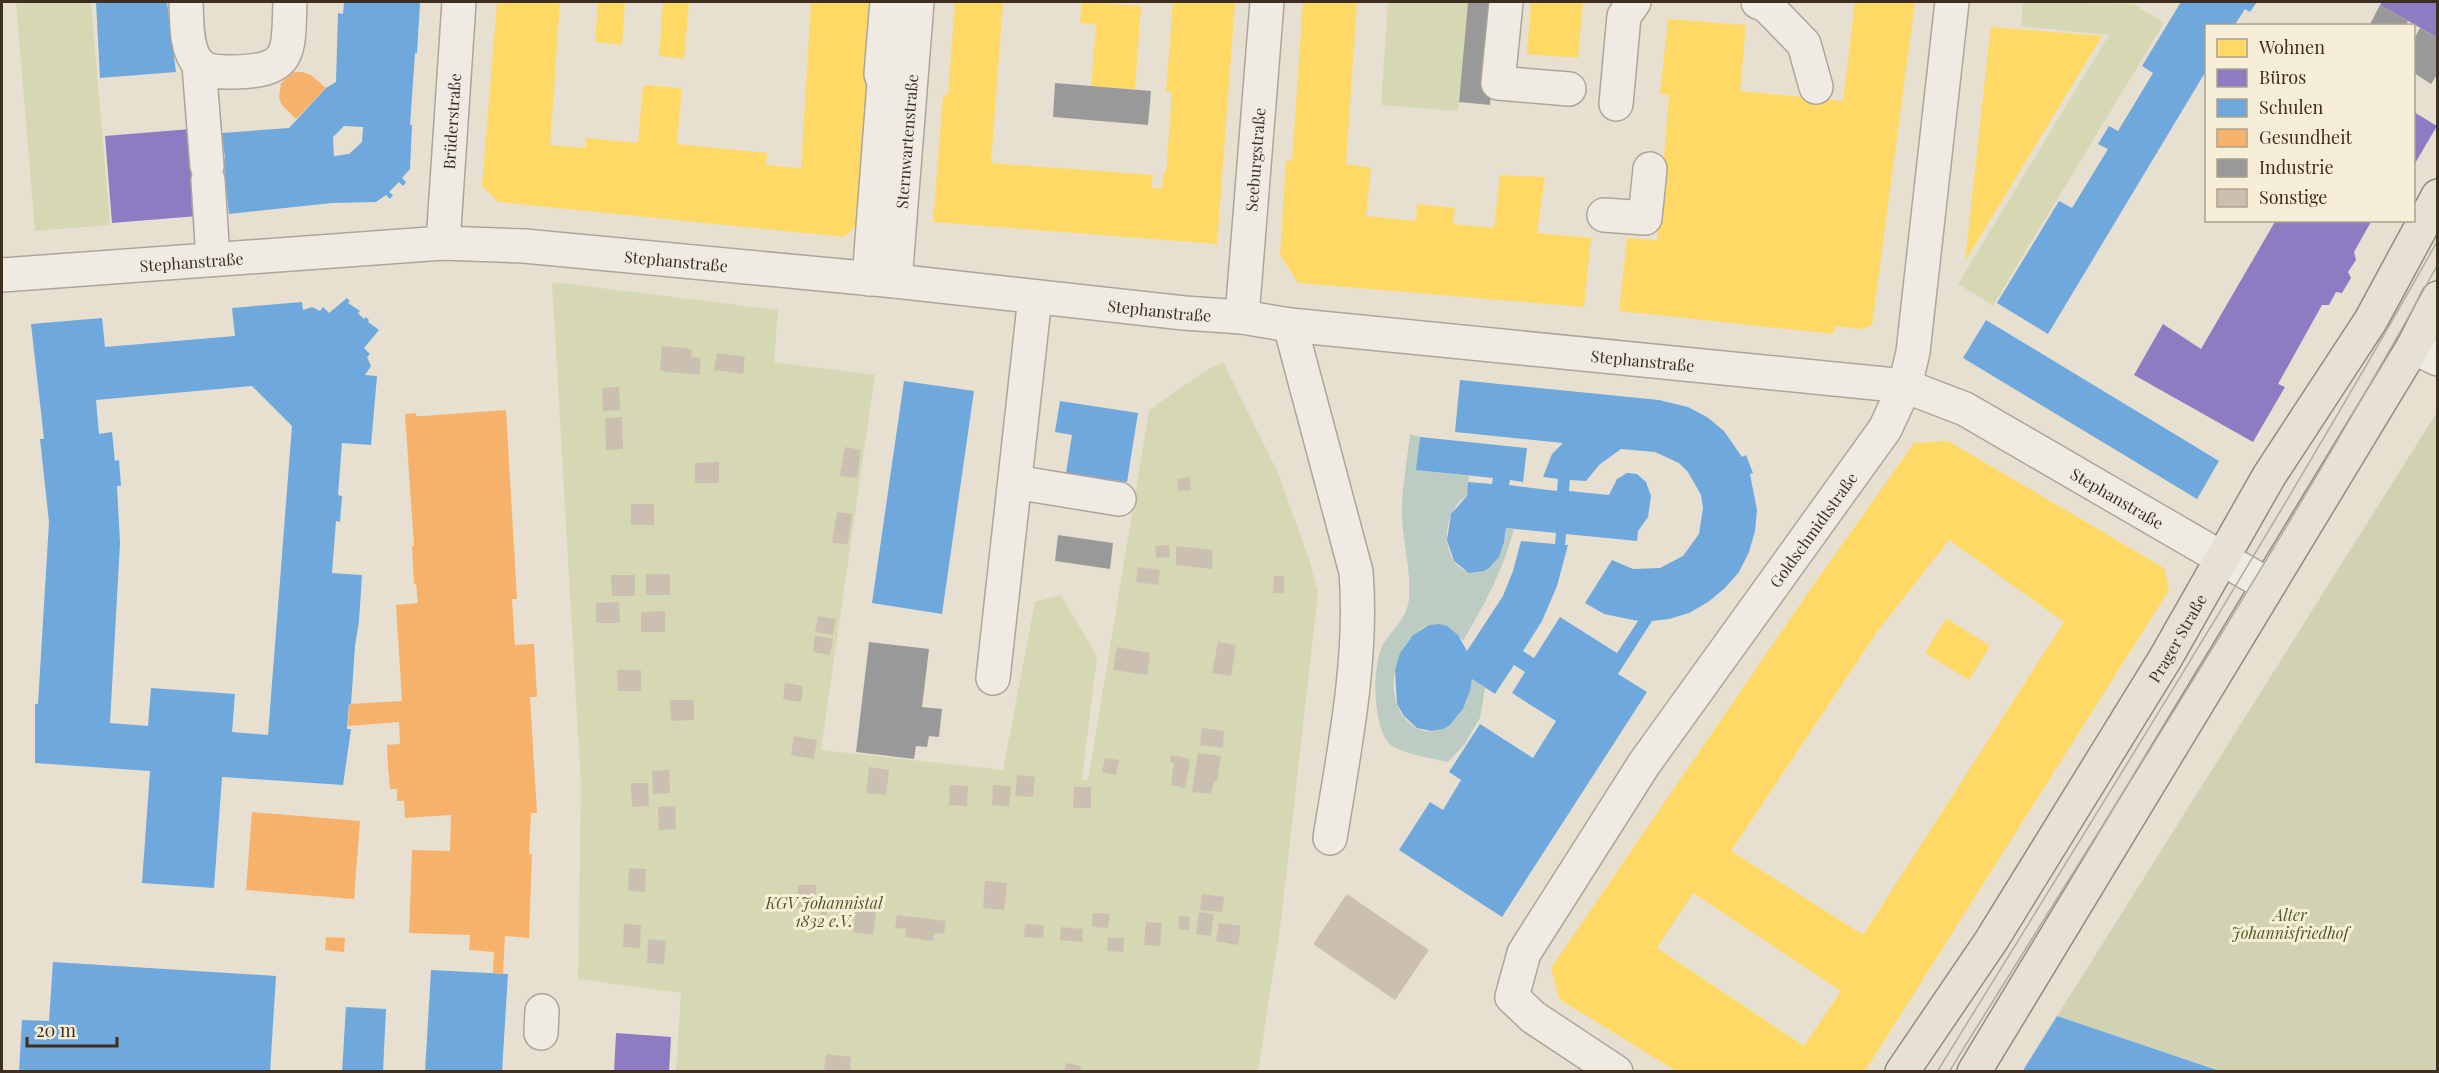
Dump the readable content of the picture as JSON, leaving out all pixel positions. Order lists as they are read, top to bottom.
{
  "streets": {
    "main road": ["Prager Straße"],
    "street": [
      "Brüderstraße",
      "Sternwartenstraße",
      "Seeburgstraße",
      "Stephanstraße",
      "Goldschmidtstraße"
    ]
  },
  "crossings": [
    ["Brüderstraße", "Stephanstraße"],
    ["Sternwartenstraße", "Stephanstraße"],
    ["Seeburgstraße", "Stephanstraße"],
    ["Stephanstraße", "Goldschmidtstraße"],
    ["Stephanstraße", "Prager Straße"]
  ],
  "parks": ["KGV Johannistal 1832 e.V.", "Alter Johannisfriedhof"],
  "legend": [
    "Wohnen",
    "Büros",
    "Schulen",
    "Gesundheit",
    "Industrie",
    "Sonstige"
  ],
  "scale_bar": "20 m"
}
